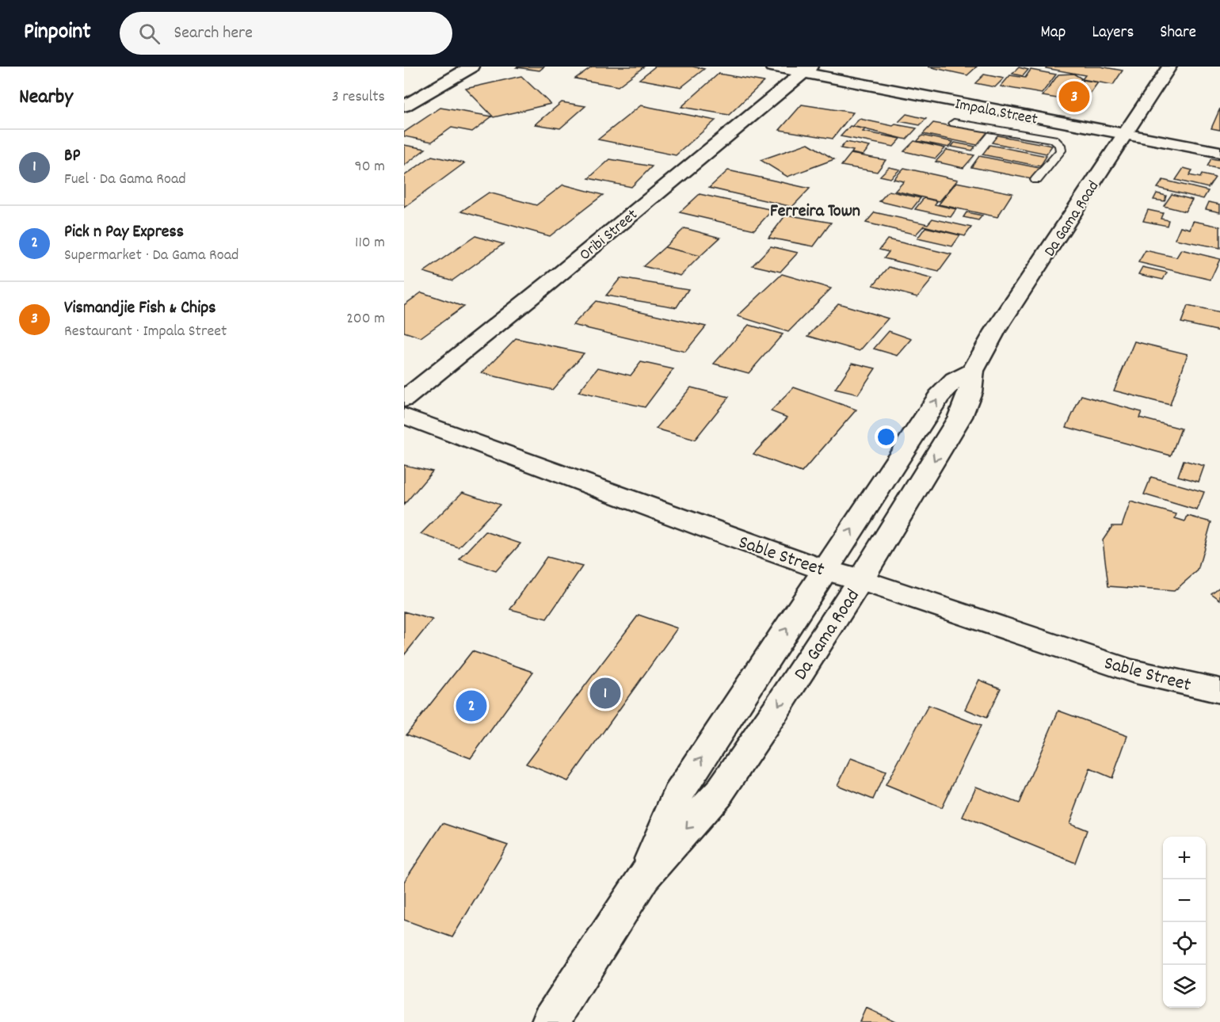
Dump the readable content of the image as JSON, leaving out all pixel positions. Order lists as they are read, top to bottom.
{
  "streets": {
    "street": [
      "Impala Street",
      "Da Gama Road",
      "Oribi Street",
      "Sable Street"
    ]
  },
  "crossings": [
    ["Impala Street", "Da Gama Road"],
    ["Impala Street", "Oribi Street"],
    ["Da Gama Road", "Sable Street"]
  ],
  "districts": ["Ferreira Town"],
  "page": {
    "header": "Pinpoint",
    "search": "Search here",
    "nav": ["Map", "Layers", "Share"],
    "heading": ["Nearby", "3 results"],
    "pins": ["3", "1", "2"],
    "list": [
      {
        "mark": "1",
        "name": "BP",
        "note": "Fuel · Da Gama Road",
        "value": "90 m"
      },
      {
        "mark": "2",
        "name": "Pick n Pay Express",
        "note": "Supermarket · Da Gama Road",
        "value": "110 m"
      },
      {
        "mark": "3",
        "name": "Vismandjie Fish & Chips",
        "note": "Restaurant · Impala Street",
        "value": "200 m"
      }
    ],
    "map_buttons": ["+", "−"]
  }
}
